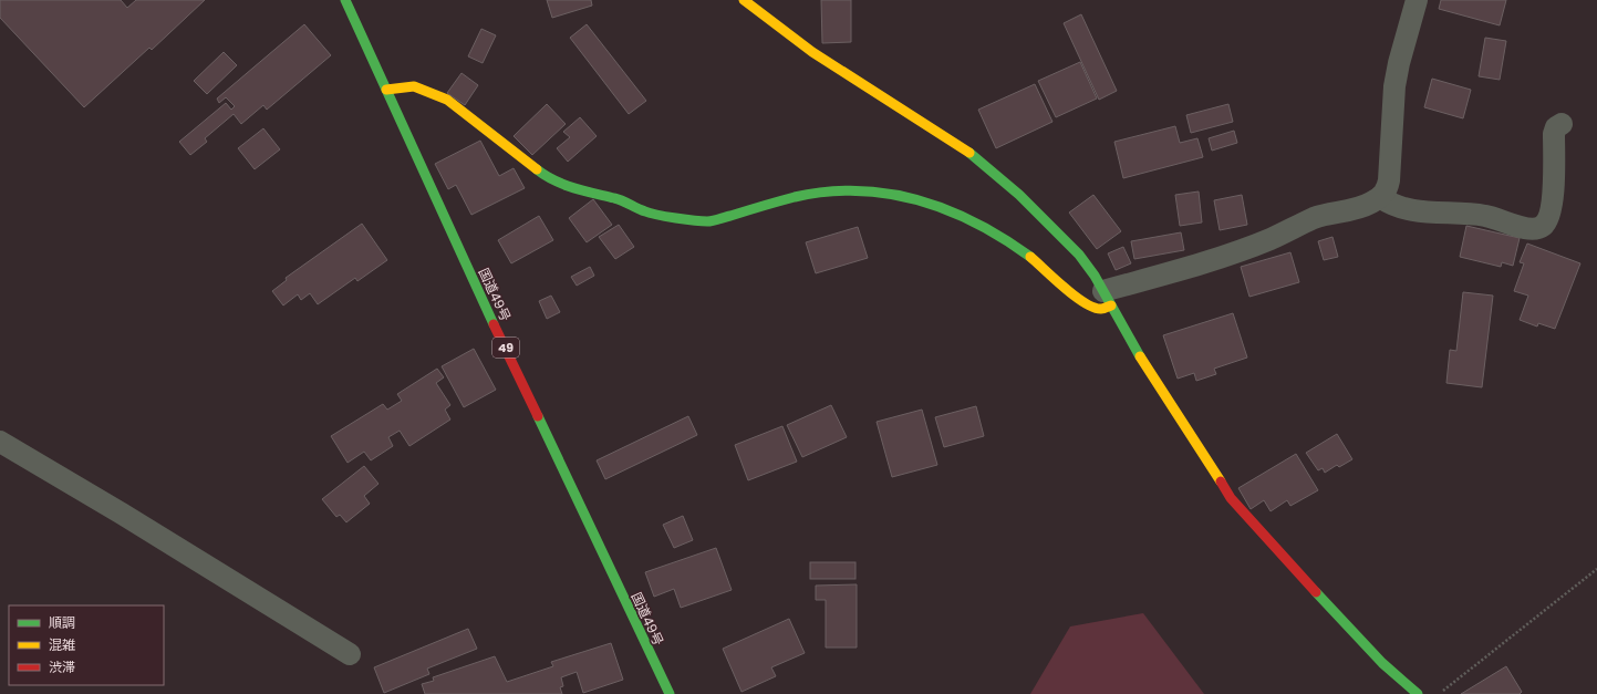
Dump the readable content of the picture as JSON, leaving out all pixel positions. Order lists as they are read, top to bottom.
{
  "streets": {
    "main road": ["国道49号", "49"]
  },
  "legend": ["順調", "混雑", "渋滞"]
}
